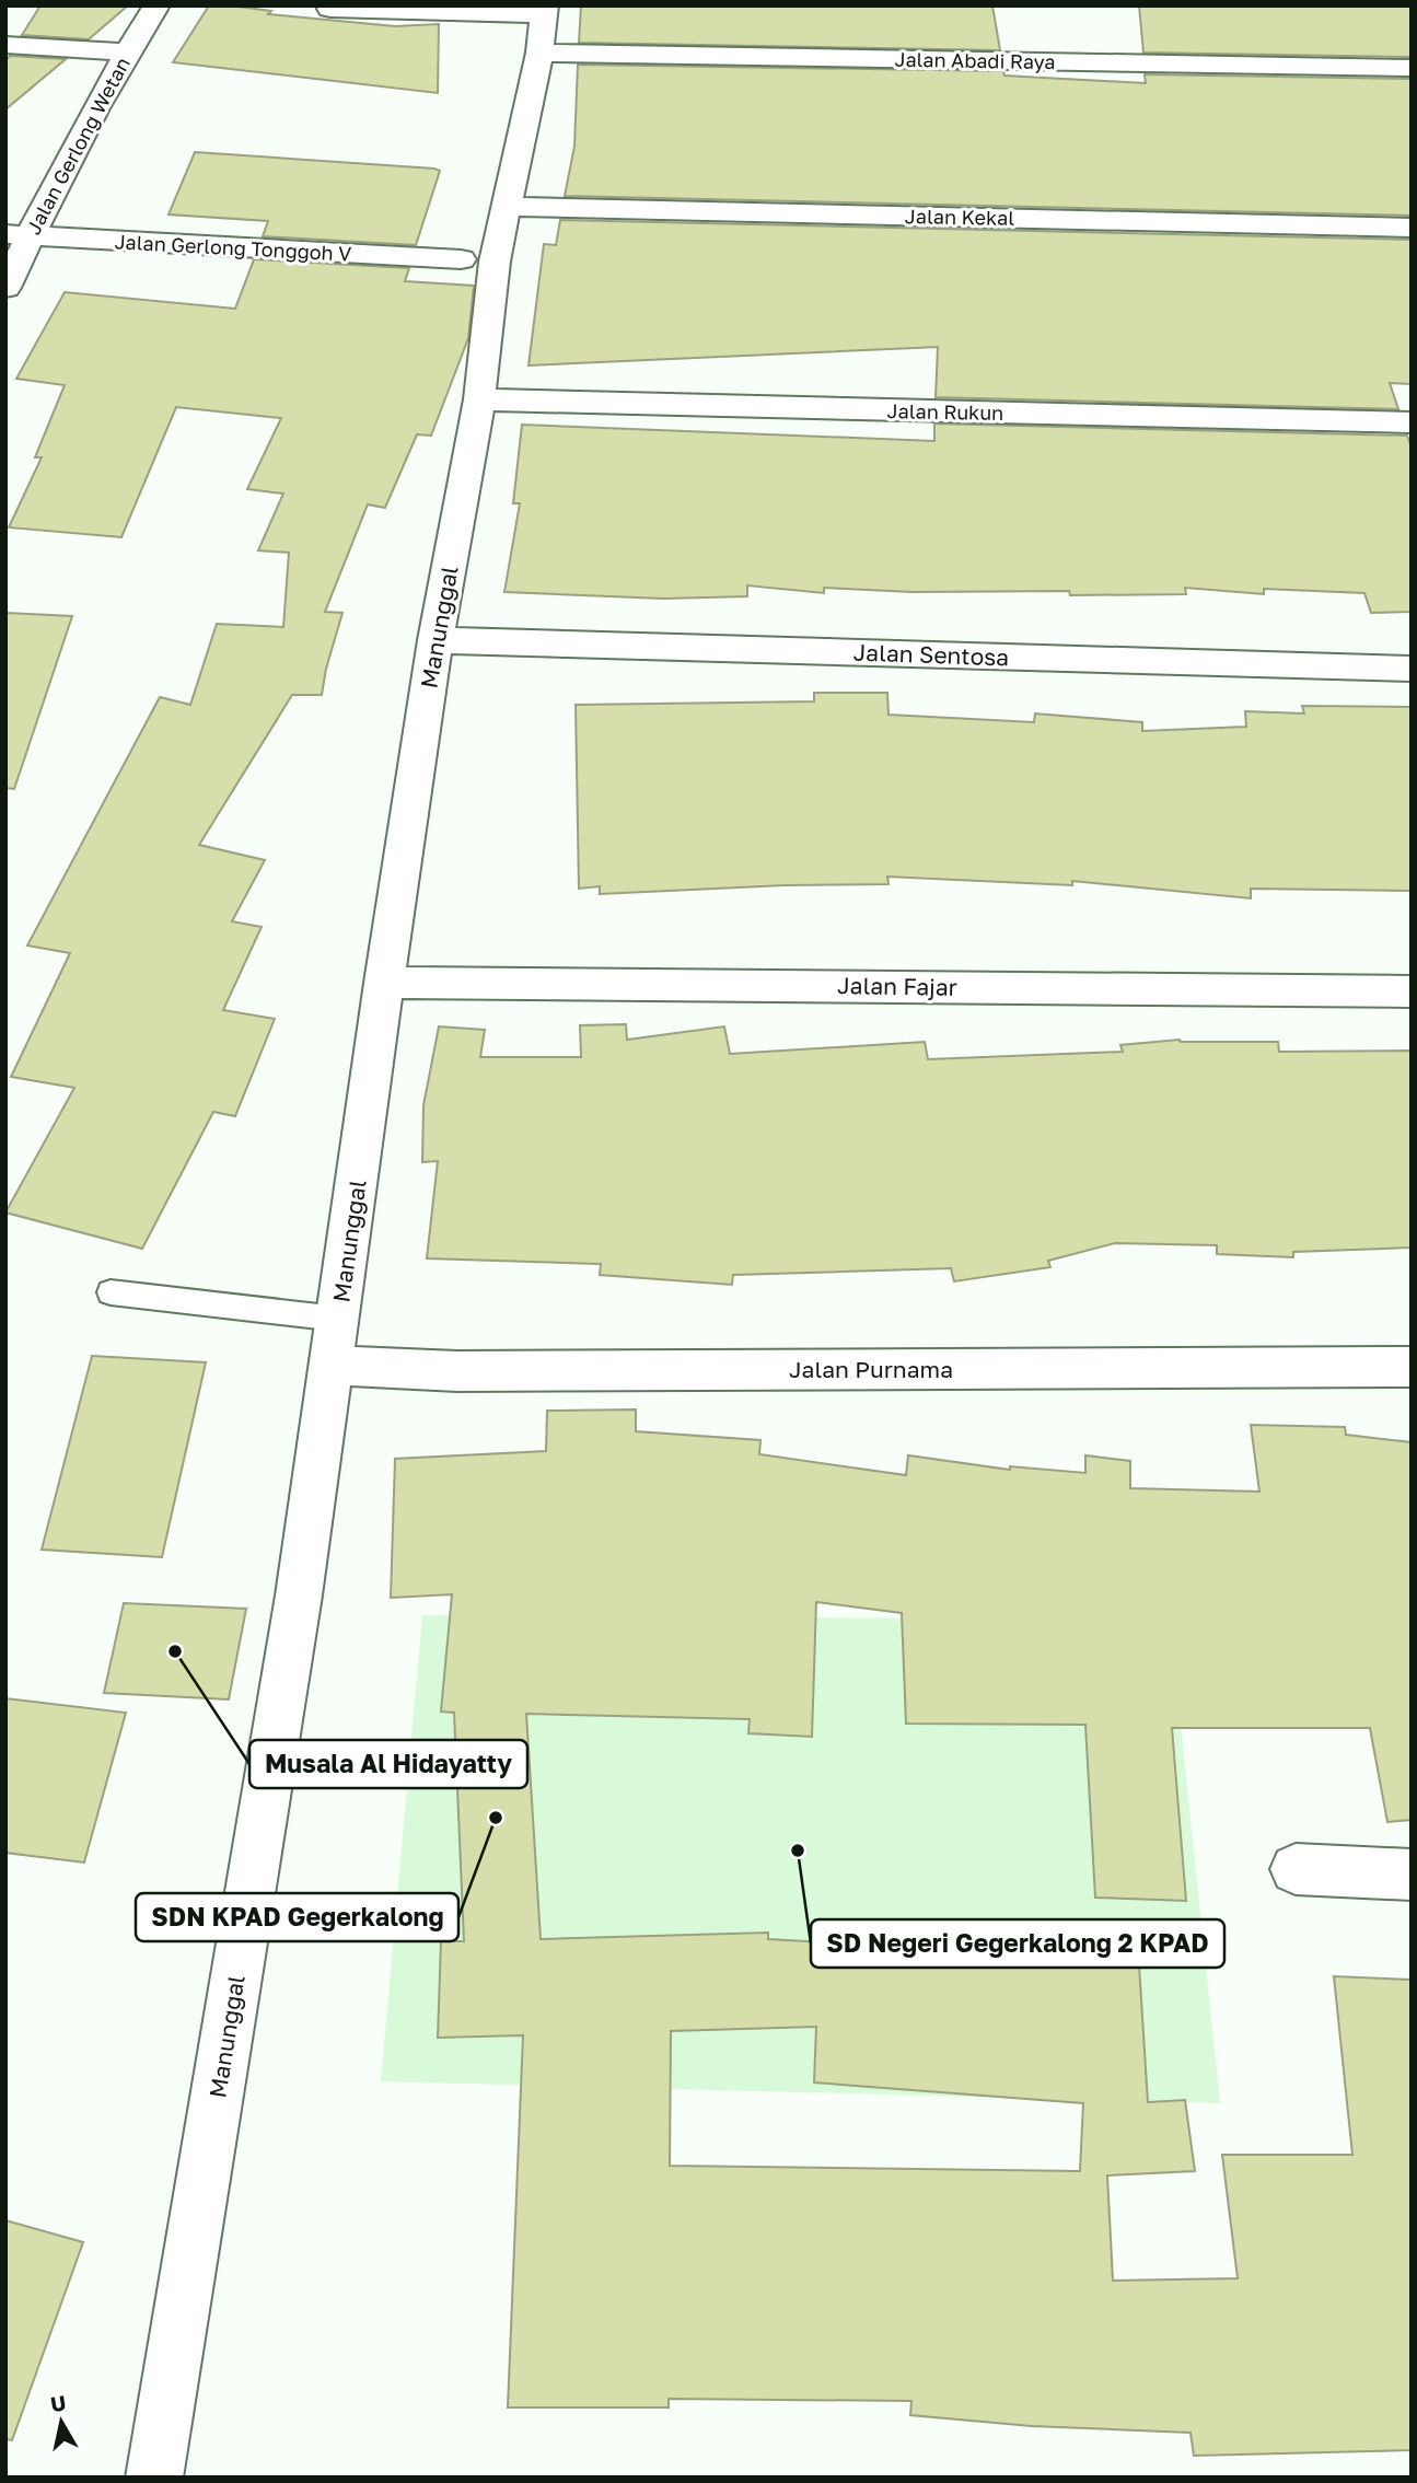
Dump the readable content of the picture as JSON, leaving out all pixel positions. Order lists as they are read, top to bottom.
{
  "streets": {
    "street": [
      "Jalan Abadi Raya",
      "Jalan Gerlong Wetan",
      "Jalan Kekal",
      "Jalan Gerlong Tonggoh V",
      "Jalan Rukun",
      "Manunggal",
      "Jalan Sentosa",
      "Jalan Fajar",
      "Jalan Purnama"
    ]
  },
  "crossings": [
    ["Jalan Abadi Raya", "Manunggal"],
    ["Jalan Gerlong Wetan", "Jalan Gerlong Tonggoh V"],
    ["Jalan Kekal", "Manunggal"],
    ["Jalan Rukun", "Manunggal"],
    ["Manunggal", "Jalan Sentosa"],
    ["Manunggal", "Jalan Fajar"],
    ["Manunggal", "Jalan Purnama"]
  ],
  "places": ["Musala Al Hidayatty", "SDN KPAD Gegerkalong", "SD Negeri Gegerkalong 2 KPAD"],
  "north": "top"
}
